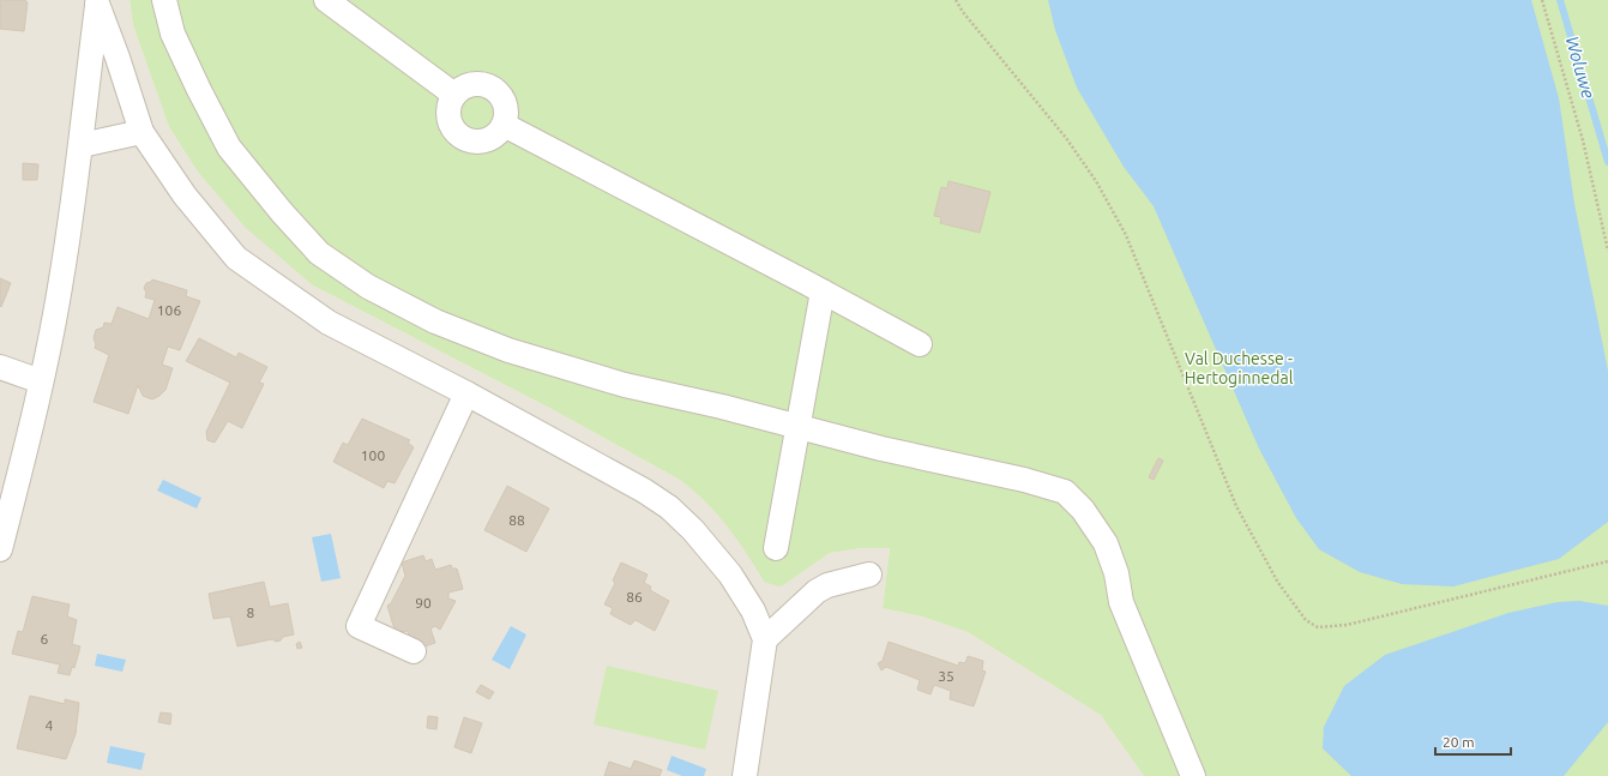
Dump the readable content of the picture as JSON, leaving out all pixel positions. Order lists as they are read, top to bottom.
{
  "water": ["Woluwe"],
  "parks": ["Val Duchesse - Hertoginnedal"],
  "house_numbers": [
    "106",
    "100",
    "88",
    "86",
    "90",
    "8",
    "6",
    "35",
    "4"
  ],
  "scale_bar": "20 m"
}
